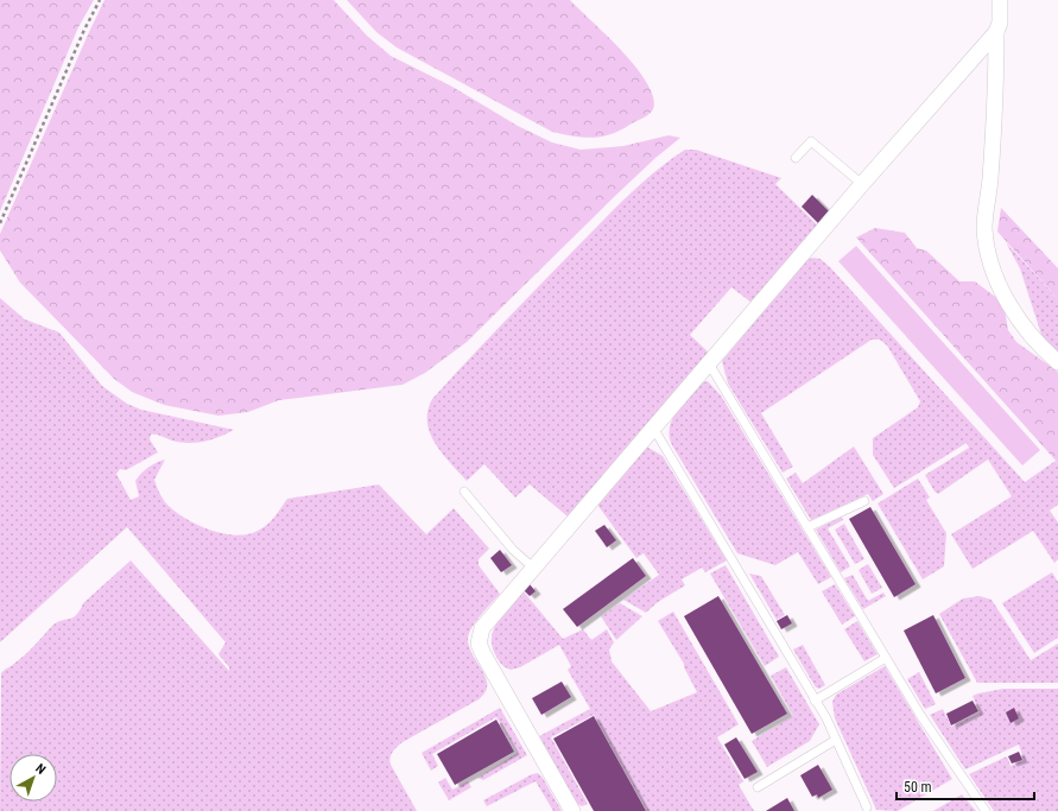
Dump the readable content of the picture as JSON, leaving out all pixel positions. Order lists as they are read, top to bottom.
{
  "scale_bar": "50 m",
  "north": "top right"
}
